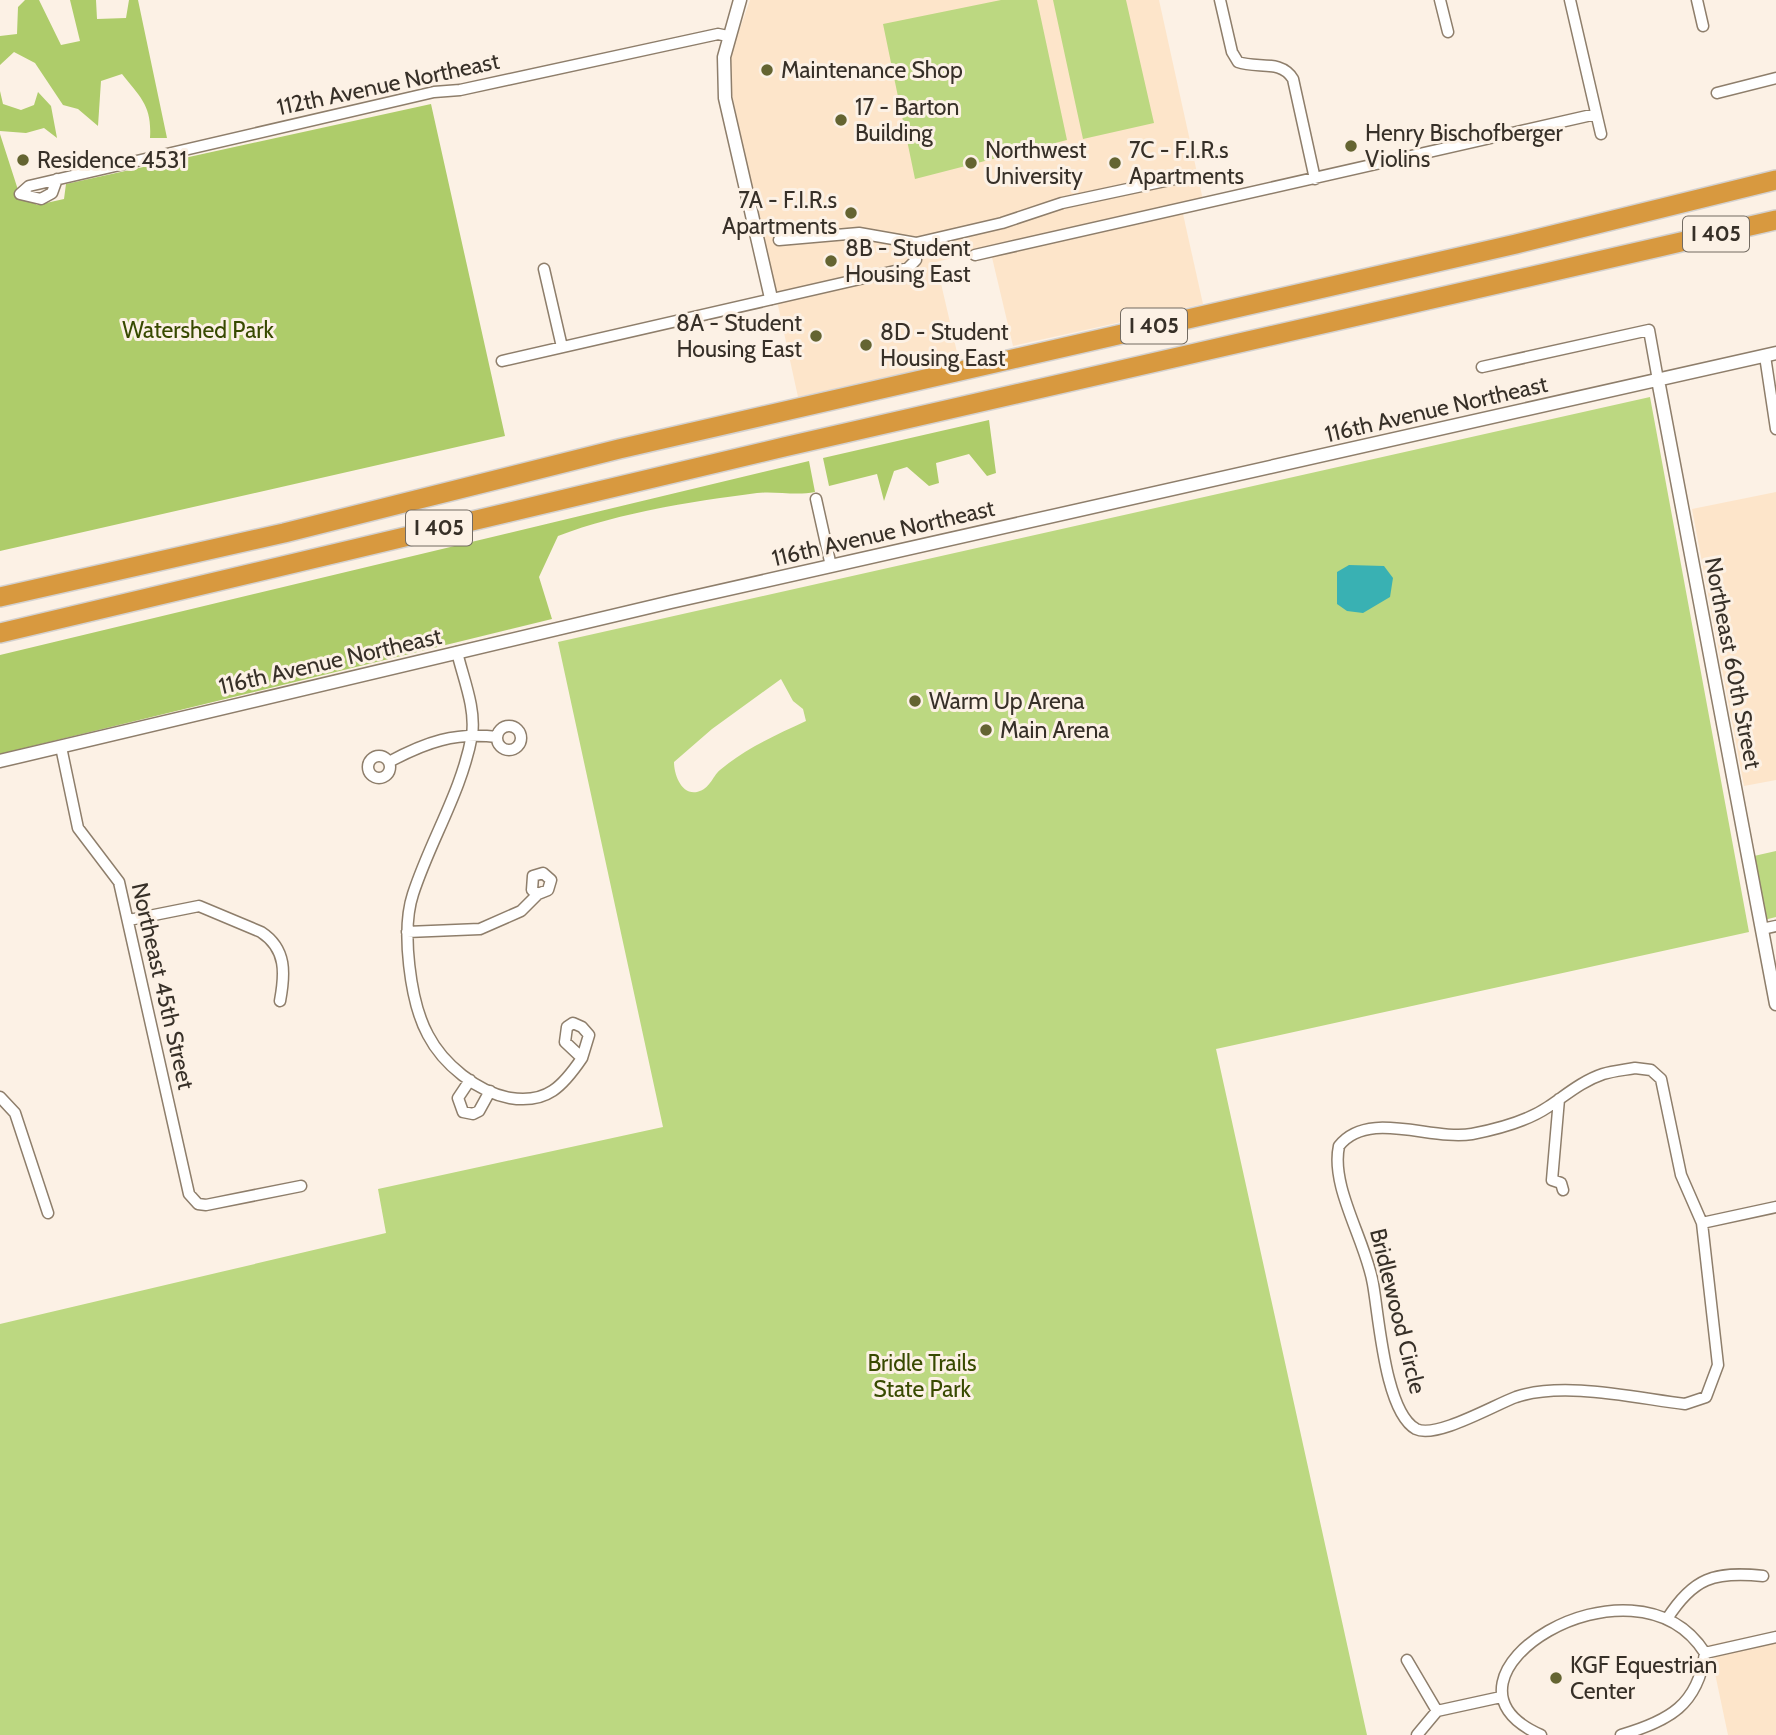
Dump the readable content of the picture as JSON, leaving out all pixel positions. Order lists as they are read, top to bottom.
{
  "streets": {
    "highway": ["I 405"],
    "street": [
      "112th Avenue Northeast",
      "116th Avenue Northeast",
      "Northeast 60th Street",
      "Northeast 45th Street",
      "Bridlewood Circle"
    ]
  },
  "crossings": [
    ["116th Avenue Northeast", "Northeast 60th Street"],
    ["116th Avenue Northeast", "Northeast 45th Street"]
  ],
  "parks": ["Watershed Park", "Bridle Trails State Park"],
  "places": [
    "Maintenance Shop",
    "17 - Barton Building",
    "Henry Bischofberger Violins",
    "Residence 4531",
    "Northwest University",
    "7C - F.I.R.s Apartments",
    "7A - F.I.R.s Apartments",
    "8B - Student Housing East",
    "8A - Student Housing East",
    "8D - Student Housing East",
    "Warm Up Arena",
    "Main Arena",
    "KGF Equestrian Center"
  ]
}
